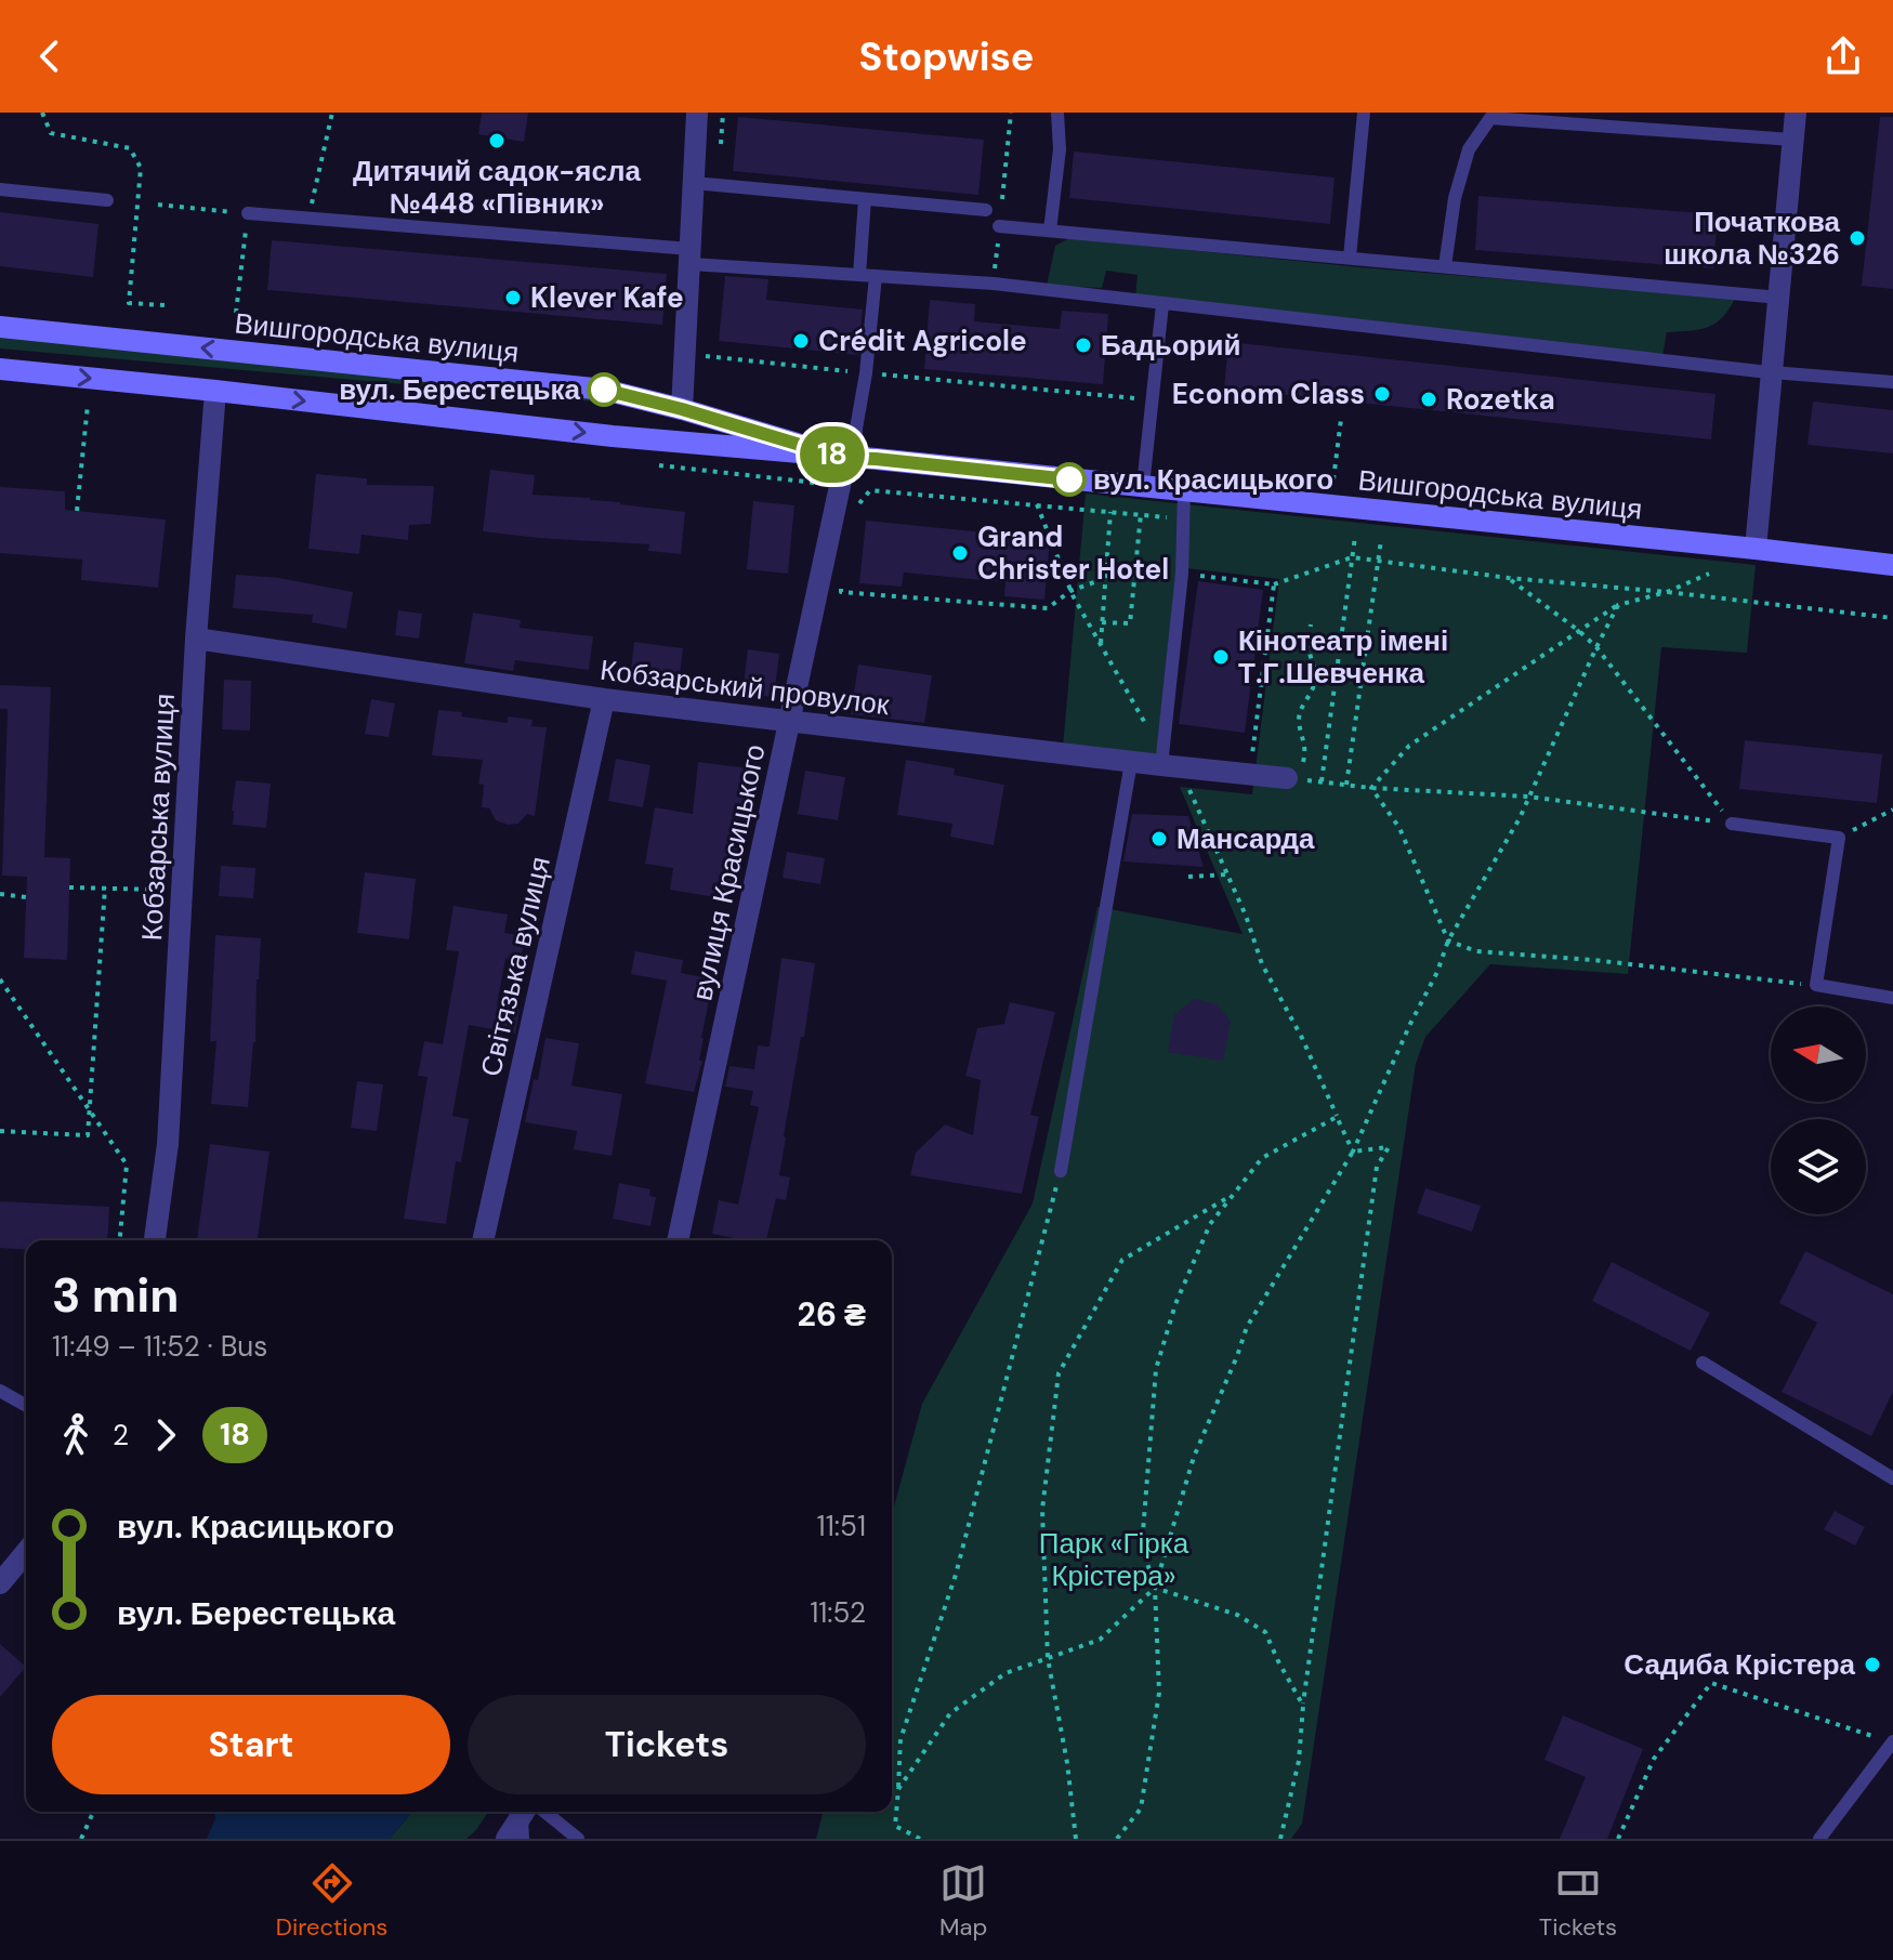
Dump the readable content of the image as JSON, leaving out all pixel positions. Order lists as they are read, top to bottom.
{
  "streets": {
    "main road": ["Вишгородська вулиця"],
    "street": [
      "Кобзарський провулок",
      "Кобзарська вулиця",
      "вулиця Красицького",
      "Світязька вулиця"
    ]
  },
  "crossings": [
    ["Вишгородська вулиця", "Кобзарська вулиця"],
    ["Вишгородська вулиця", "вулиця Красицького"],
    ["Кобзарський провулок", "Кобзарська вулиця"],
    ["Кобзарський провулок", "вулиця Красицького"],
    ["Кобзарський провулок", "Світязька вулиця"]
  ],
  "parks": ["Парк «Гірка Крістера»"],
  "places": [
    "Дитячий садок-ясла №448 «Півник»",
    "Початкова школа №326",
    "Klever Kafe",
    "Crédit Agricole",
    "Бадьорий",
    "вул. Берестецька",
    "Econom Class",
    "Rozetka",
    "вул. Красицького",
    "Grand Christer Hotel",
    "Кінотеатр імені Т.Г.Шевченка",
    "Мансарда",
    "Садиба Крістера"
  ],
  "lines": ["bus line 18"],
  "north": "left",
  "page": {
    "header": "Stopwise",
    "on_map": "18",
    "heading": ["3 min", "11:49 – 11:52 · Bus", "26 ₴"],
    "legs": ["2", "18"],
    "list": [
      {
        "name": "вул. Красицького",
        "value": "11:51"
      },
      {
        "name": "вул. Берестецька",
        "value": "11:52"
      }
    ],
    "buttons": ["Start", "Tickets"],
    "tabs": ["Directions", "Map", "Tickets"]
  }
}
